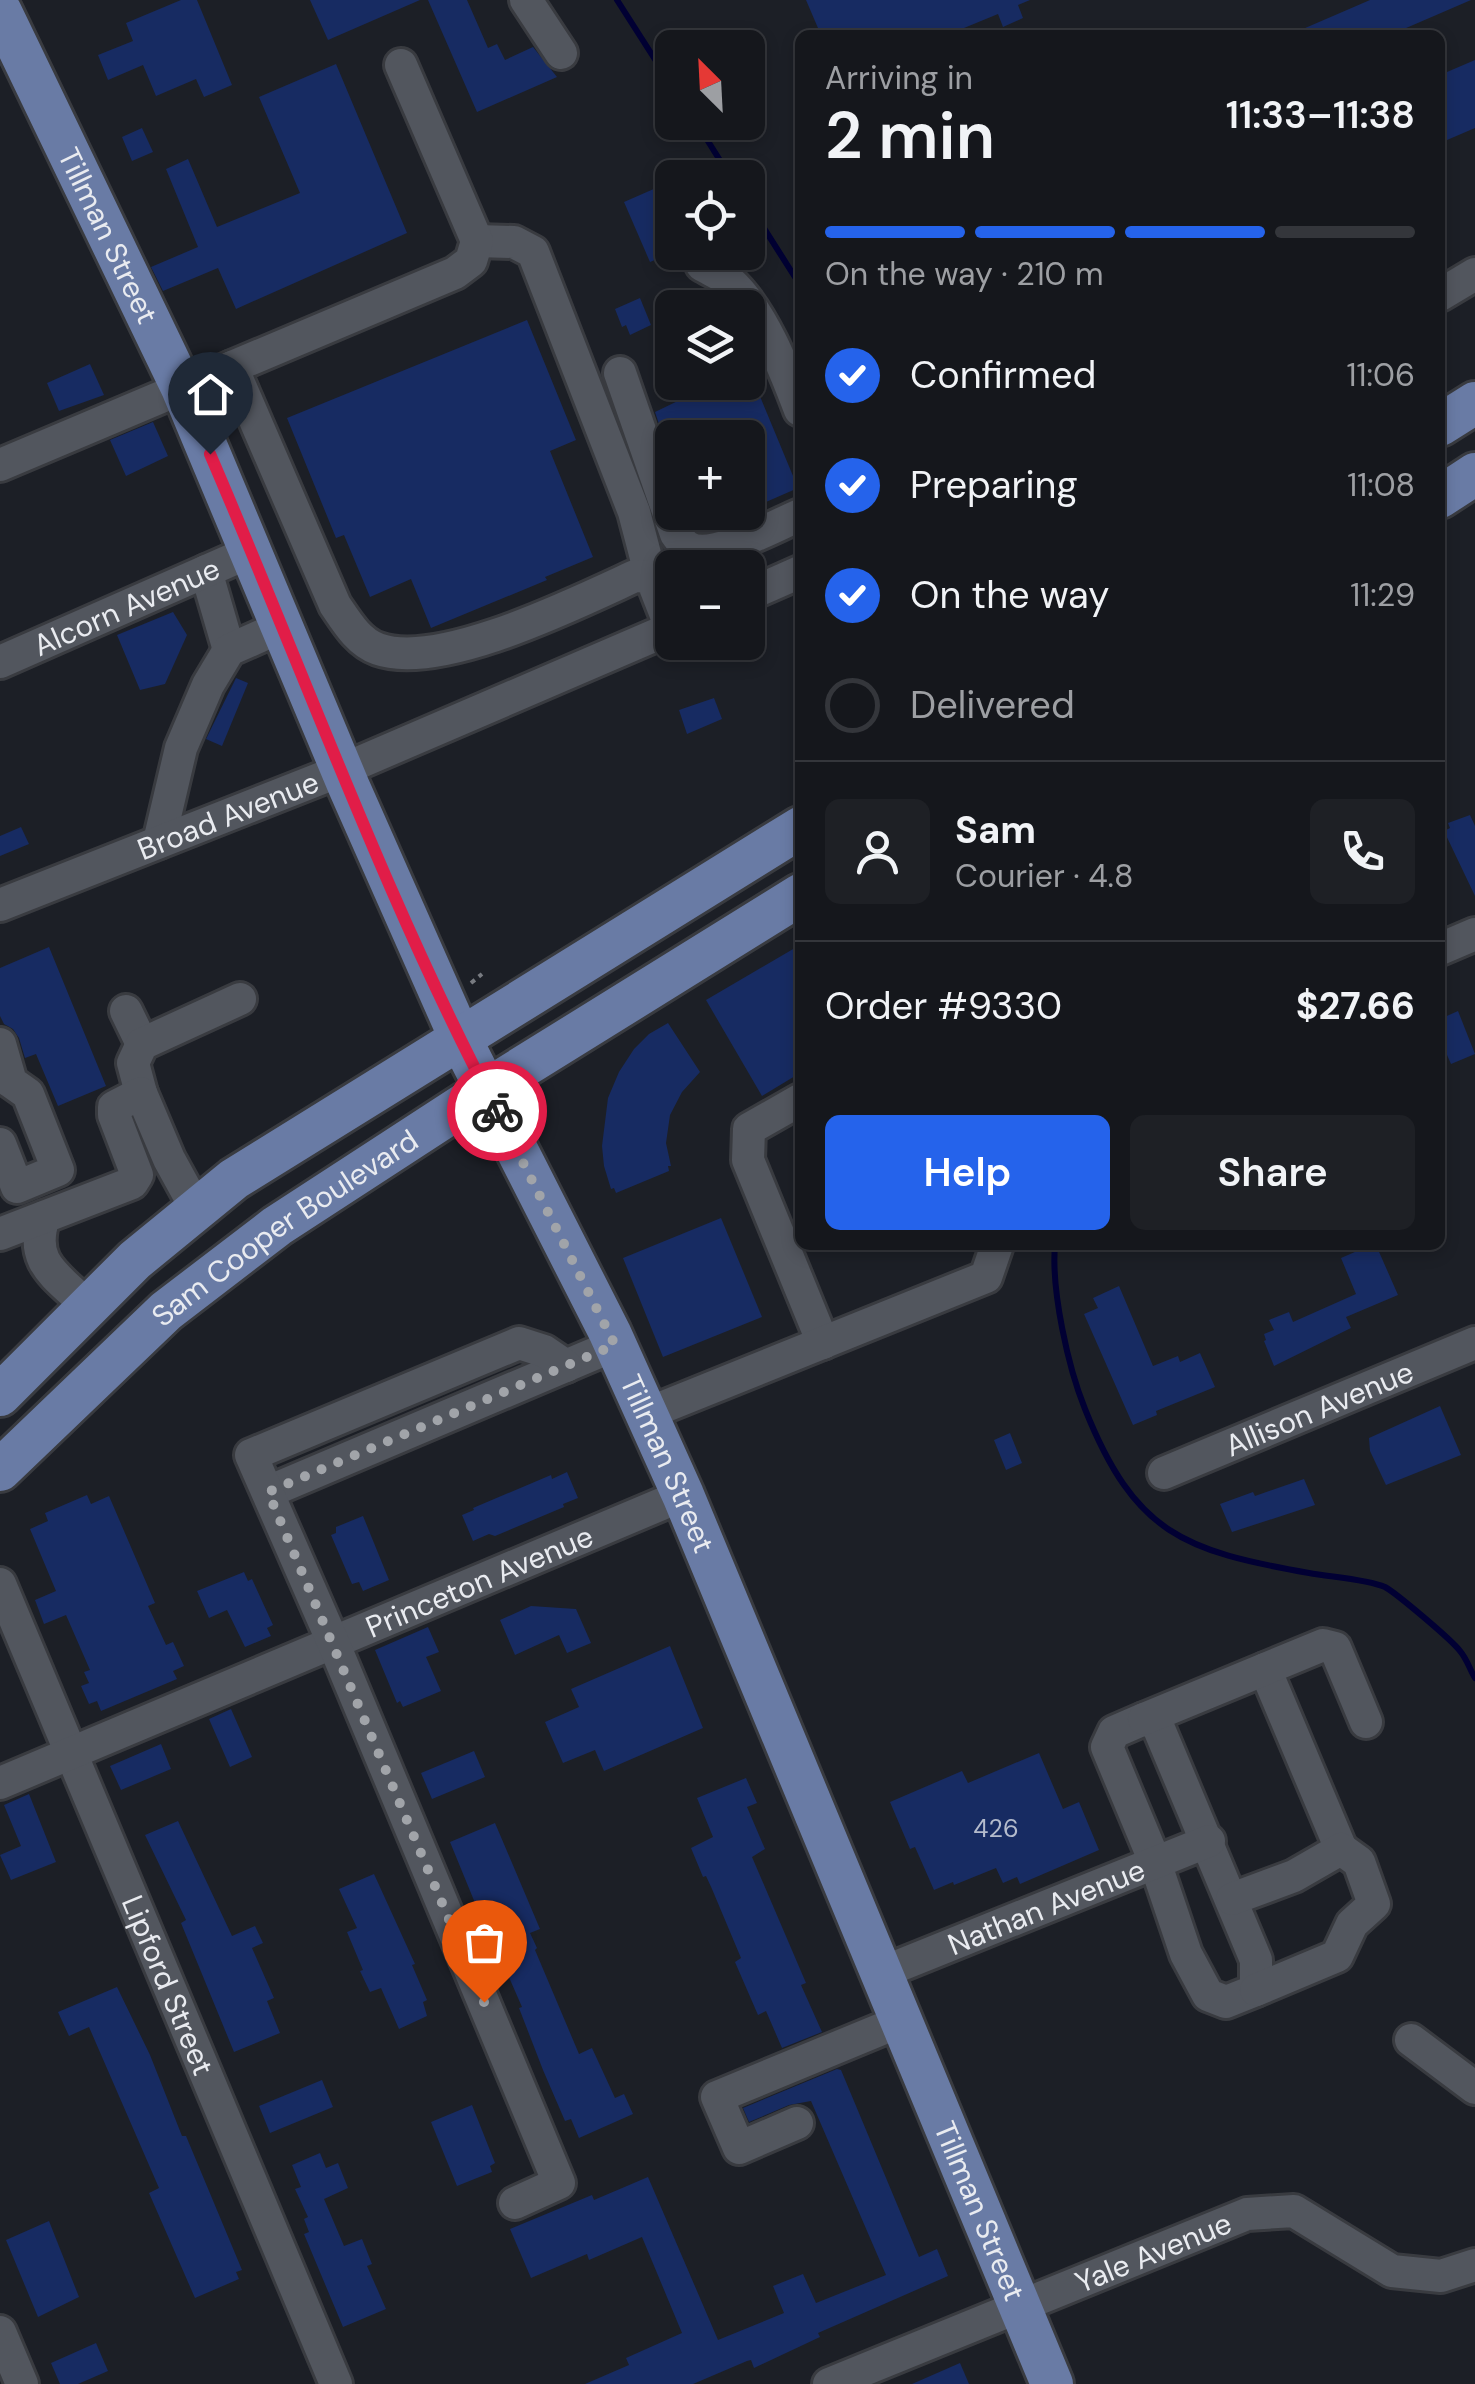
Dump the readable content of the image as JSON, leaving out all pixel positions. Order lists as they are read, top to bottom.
{
  "streets": {
    "main road": ["Tillman Street", "Sam Cooper Boulevard"],
    "street": [
      "Alcorn Avenue",
      "Broad Avenue",
      "Allison Avenue",
      "Princeton Avenue",
      "Nathan Avenue",
      "Lipford Street",
      "Yale Avenue"
    ]
  },
  "crossings": [
    ["Tillman Street", "Alcorn Avenue"],
    ["Tillman Street", "Broad Avenue"],
    ["Tillman Street", "Sam Cooper Boulevard"],
    ["Tillman Street", "Princeton Avenue"],
    ["Tillman Street", "Nathan Avenue"],
    ["Tillman Street", "Yale Avenue"],
    ["Princeton Avenue", "Lipford Street"]
  ],
  "house_numbers": ["426"],
  "north": "top left",
  "page": {
    "map_buttons": ["+", "−"],
    "heading": ["2 min", "Arriving in", "11:33–11:38"],
    "panel": [
      "Sam",
      "Courier · 4.8",
      "Order #9330",
      "$27.66"
    ],
    "bar": "On the way · 210 m",
    "list": [
      ["Confirmed", "11:06"],
      ["Preparing", "11:08"],
      ["On the way", "11:29"],
      "Delivered"
    ],
    "buttons": ["Help", "Share"]
  }
}
